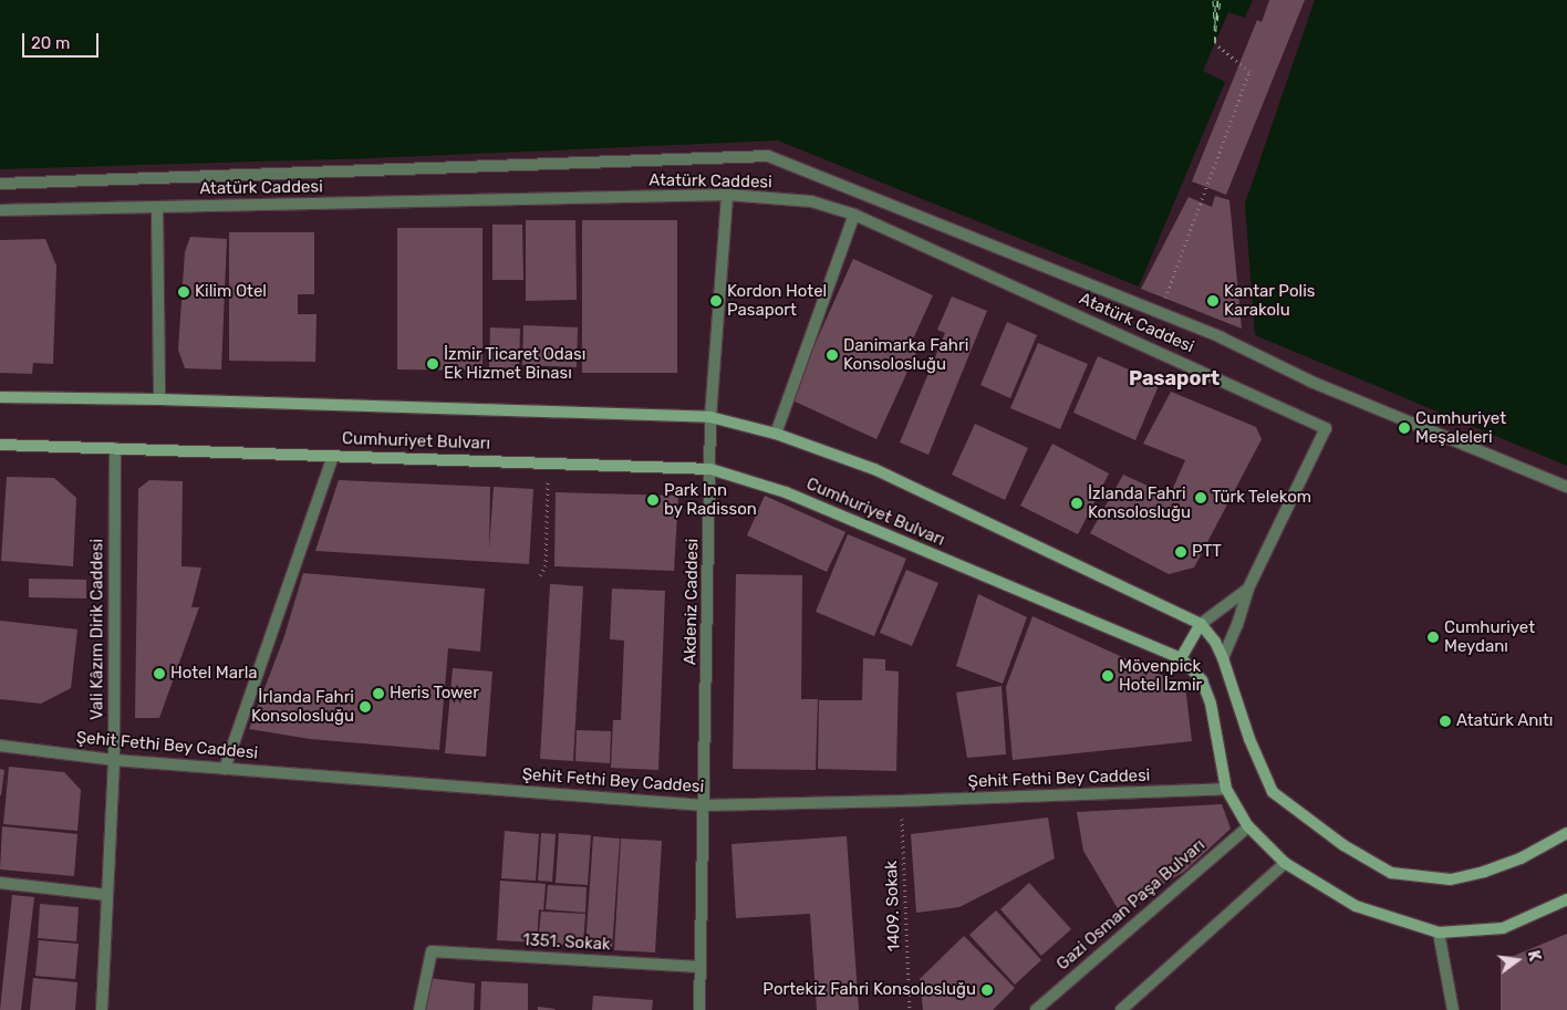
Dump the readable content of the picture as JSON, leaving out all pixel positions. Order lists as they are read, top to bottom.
{
  "streets": {
    "main road": ["Cumhuriyet Bulvarı"],
    "street": [
      "Atatürk Caddesi",
      "Akdeniz Caddesi",
      "Vali Kâzım Dirik Caddesi",
      "Şehit Fethi Bey Caddesi",
      "Gazi Osman Paşa Bulvarı",
      "1351. Sokak"
    ],
    "path": ["1409. Sokak"]
  },
  "crossings": [
    ["Atatürk Caddesi", "Cumhuriyet Bulvarı"],
    ["Atatürk Caddesi", "Akdeniz Caddesi"],
    ["Cumhuriyet Bulvarı", "Akdeniz Caddesi"],
    ["Cumhuriyet Bulvarı", "Vali Kâzım Dirik Caddesi"],
    ["Cumhuriyet Bulvarı", "Şehit Fethi Bey Caddesi"],
    ["Cumhuriyet Bulvarı", "Gazi Osman Paşa Bulvarı"],
    ["Akdeniz Caddesi", "Şehit Fethi Bey Caddesi"],
    ["Akdeniz Caddesi", "1351. Sokak"],
    ["Vali Kâzım Dirik Caddesi", "Şehit Fethi Bey Caddesi"],
    ["Şehit Fethi Bey Caddesi", "1409. Sokak"]
  ],
  "districts": ["Pasaport"],
  "places": [
    "Kilim Otel",
    "Kordon Hotel Pasaport",
    "Kantar Polis Karakolu",
    "Danimarka Fahri Konsolosluğu",
    "İzmir Ticaret Odası Ek Hizmet Binası",
    "Cumhuriyet Meşaleleri",
    "Türk Telekom",
    "Park Inn by Radisson",
    "İzlanda Fahri Konsolosluğu",
    "PTT",
    "Cumhuriyet Meydanı",
    "Hotel Marla",
    "Mövenpick Hotel İzmir",
    "Heris Tower",
    "İrlanda Fahri Konsolosluğu",
    "Atatürk Anıtı",
    "Portekiz Fahri Konsolosluğu"
  ],
  "scale_bar": "20 m",
  "north": "right"
}
